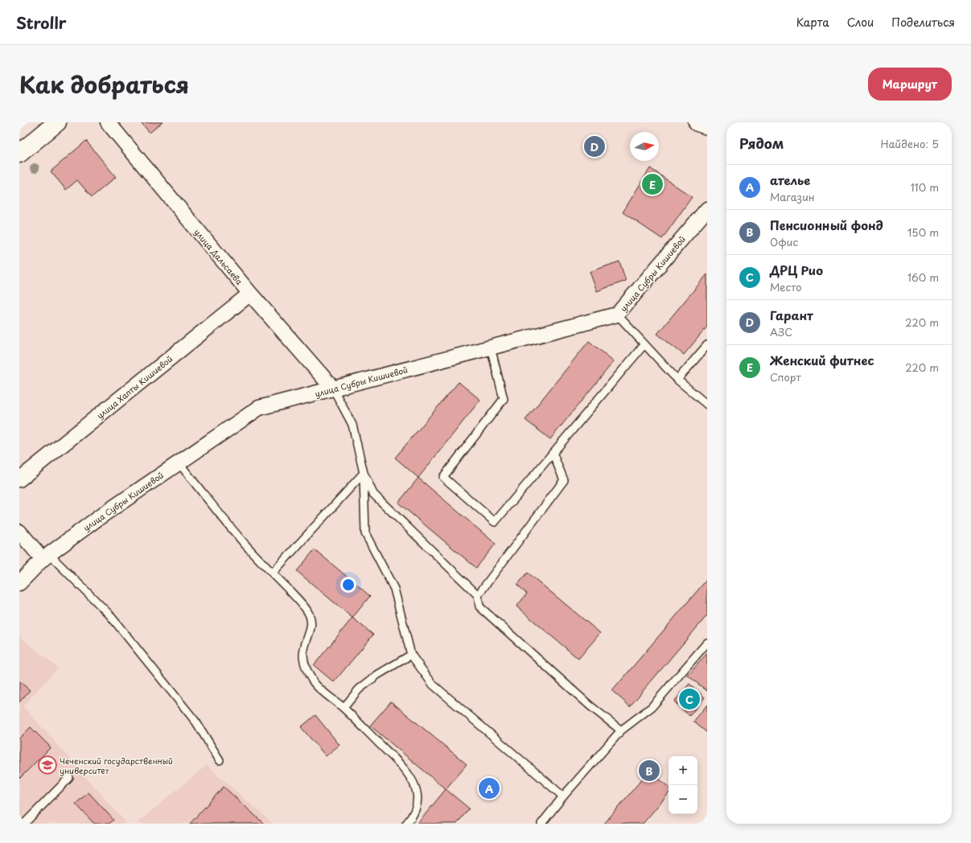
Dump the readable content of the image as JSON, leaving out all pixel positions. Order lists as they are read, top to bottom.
{
  "streets": {
    "street": ["улица Дальсаева", "улица Субры Кишиевой", "улица Хапты Кишиевой"]
  },
  "crossings": [
    ["улица Дальсаева", "улица Субры Кишиевой"],
    ["улица Дальсаева", "улица Хапты Кишиевой"]
  ],
  "places": {
    "school or university": ["Чеченский государственный университет"]
  },
  "north": "right",
  "page": {
    "header": "Strollr",
    "nav": ["Карта", "Слои", "Поделиться"],
    "title": "Как добраться",
    "buttons": "Маршрут",
    "heading": ["Рядом", "Найдено: 5"],
    "pins": [
      "D",
      "E",
      "C",
      "B",
      "A"
    ],
    "list": [
      {
        "mark": "A",
        "name": "ателье",
        "note": "Магазин",
        "value": "110 m"
      },
      {
        "mark": "B",
        "name": "Пенсионный фонд",
        "note": "Офис",
        "value": "150 m"
      },
      {
        "mark": "C",
        "name": "ДРЦ Рио",
        "note": "Место",
        "value": "160 m"
      },
      {
        "mark": "D",
        "name": "Гарант",
        "note": "АЗС",
        "value": "220 m"
      },
      {
        "mark": "E",
        "name": "Женский фитнес",
        "note": "Спорт",
        "value": "220 m"
      }
    ],
    "map_buttons": ["+", "−"]
  }
}
